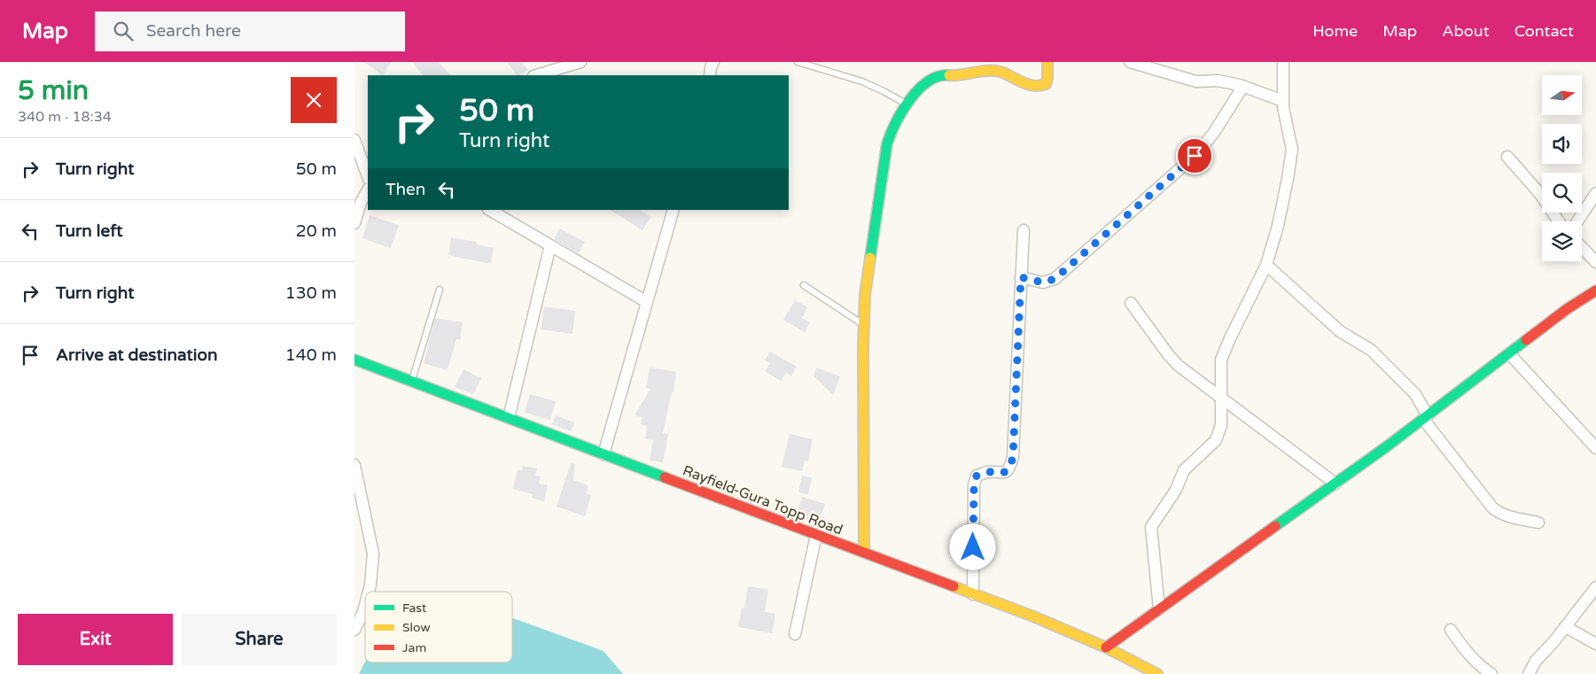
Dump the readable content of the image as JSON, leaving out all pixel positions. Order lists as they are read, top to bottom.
{
  "streets": {
    "street": ["Rayfield-Gura Topp Road"]
  },
  "legend": ["Fast", "Slow", "Jam"],
  "north": "right",
  "page": {
    "header": "Map",
    "search": "Search here",
    "nav": [
      "Home",
      "Map",
      "About",
      "Contact"
    ],
    "heading": ["5 min", "340 m · 18:34"],
    "turn": ["50 m", "Turn right"],
    "list": [
      {
        "name": "Turn right",
        "value": "50 m"
      },
      {
        "name": "Turn left",
        "value": "20 m"
      },
      {
        "name": "Turn right",
        "value": "130 m"
      },
      {
        "name": "Arrive at destination",
        "value": "140 m"
      }
    ],
    "then": "Then",
    "buttons": ["Exit", "Share"]
  }
}
